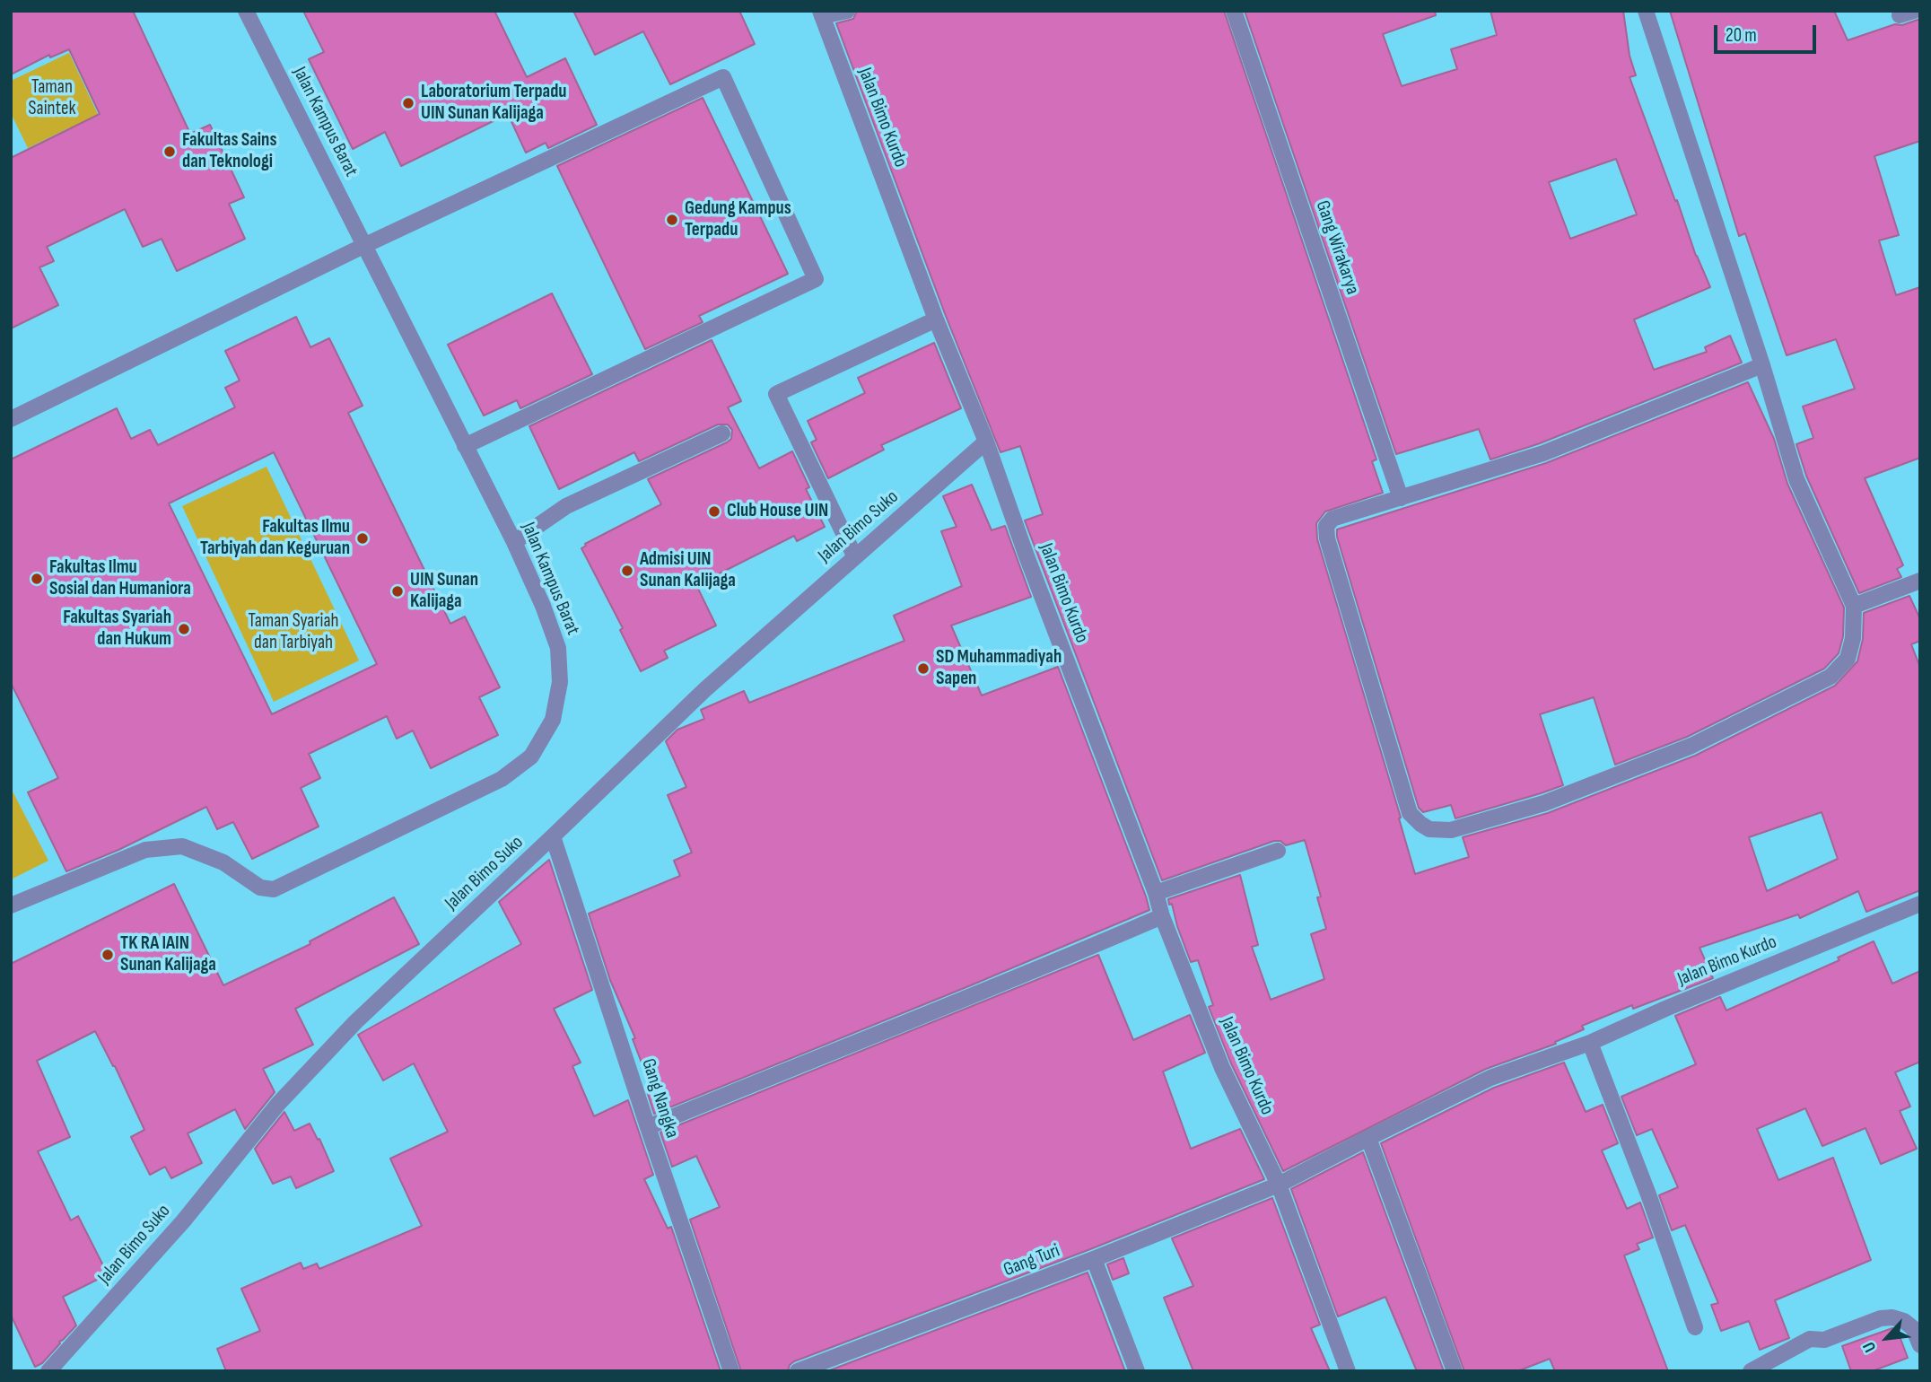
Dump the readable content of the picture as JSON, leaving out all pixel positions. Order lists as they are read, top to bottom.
{
  "streets": {
    "street": [
      "Jalan Bimo Kurdo",
      "Jalan Kampus Barat",
      "Gang Wirakarya",
      "Jalan Bimo Suko",
      "Gang Nangka",
      "Gang Turi"
    ]
  },
  "crossings": [
    ["Jalan Bimo Kurdo", "Jalan Bimo Suko"],
    ["Jalan Bimo Kurdo", "Gang Turi"],
    ["Jalan Bimo Suko", "Gang Nangka"]
  ],
  "parks": ["Taman Saintek", "Taman Syariah dan Tarbiyah"],
  "places": [
    "Laboratorium Terpadu UIN Sunan Kalijaga",
    "Fakultas Sains dan Teknologi",
    "Gedung Kampus Terpadu",
    "Club House UIN",
    "Fakultas Ilmu Tarbiyah dan Keguruan",
    "Admisi UIN Sunan Kalijaga",
    "Fakultas Ilmu Sosial dan Humaniora",
    "UIN Sunan Kalijaga",
    "Fakultas Syariah dan Hukum",
    "SD Muhammadiyah Sapen",
    "TK RA IAIN Sunan Kalijaga"
  ],
  "scale_bar": "20 m",
  "north": "bottom left"
}
